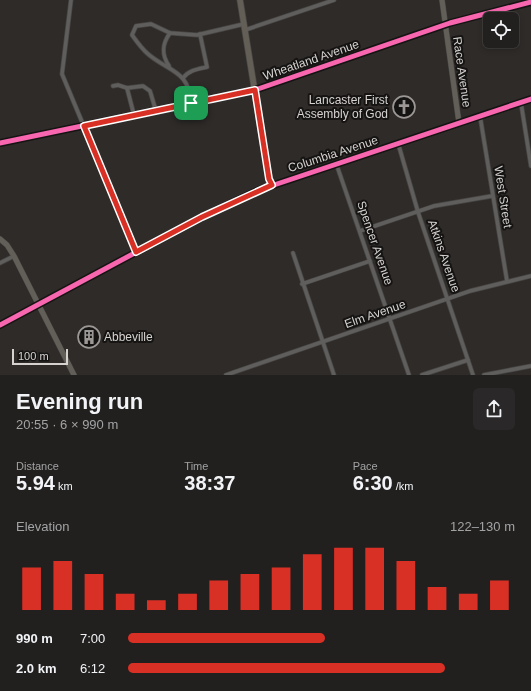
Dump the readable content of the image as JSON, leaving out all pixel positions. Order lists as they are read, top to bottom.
{
  "streets": {
    "main road": ["Columbia Avenue"],
    "street": [
      "Wheatland Avenue",
      "Race Avenue",
      "West Street",
      "Spencer Avenue",
      "Atkins Avenue",
      "Elm Avenue"
    ]
  },
  "crossings": [
    ["Wheatland Avenue", "Race Avenue"],
    ["Race Avenue", "Columbia Avenue"],
    ["Columbia Avenue", "West Street"],
    ["Columbia Avenue", "Spencer Avenue"],
    ["Columbia Avenue", "Atkins Avenue"],
    ["West Street", "Elm Avenue"],
    ["Spencer Avenue", "Elm Avenue"],
    ["Atkins Avenue", "Elm Avenue"]
  ],
  "places": {
    "church": ["Lancaster First Assembly of God"],
    "building": ["Abbeville"]
  },
  "scale_bar": "100 m",
  "page": {
    "scale": "100 m",
    "heading": ["Evening run", "20:55 · 6 × 990 m"],
    "stats": [
      ["Distance", "5.94 km"],
      ["Time", "38:37"],
      ["Pace", "6:30 /km"]
    ],
    "chart": ["Elevation", "122–130 m"],
    "list": [
      {
        "name": "990 m",
        "note": "7:00"
      },
      {
        "name": "2.0 km",
        "note": "6:12"
      }
    ]
  }
}
